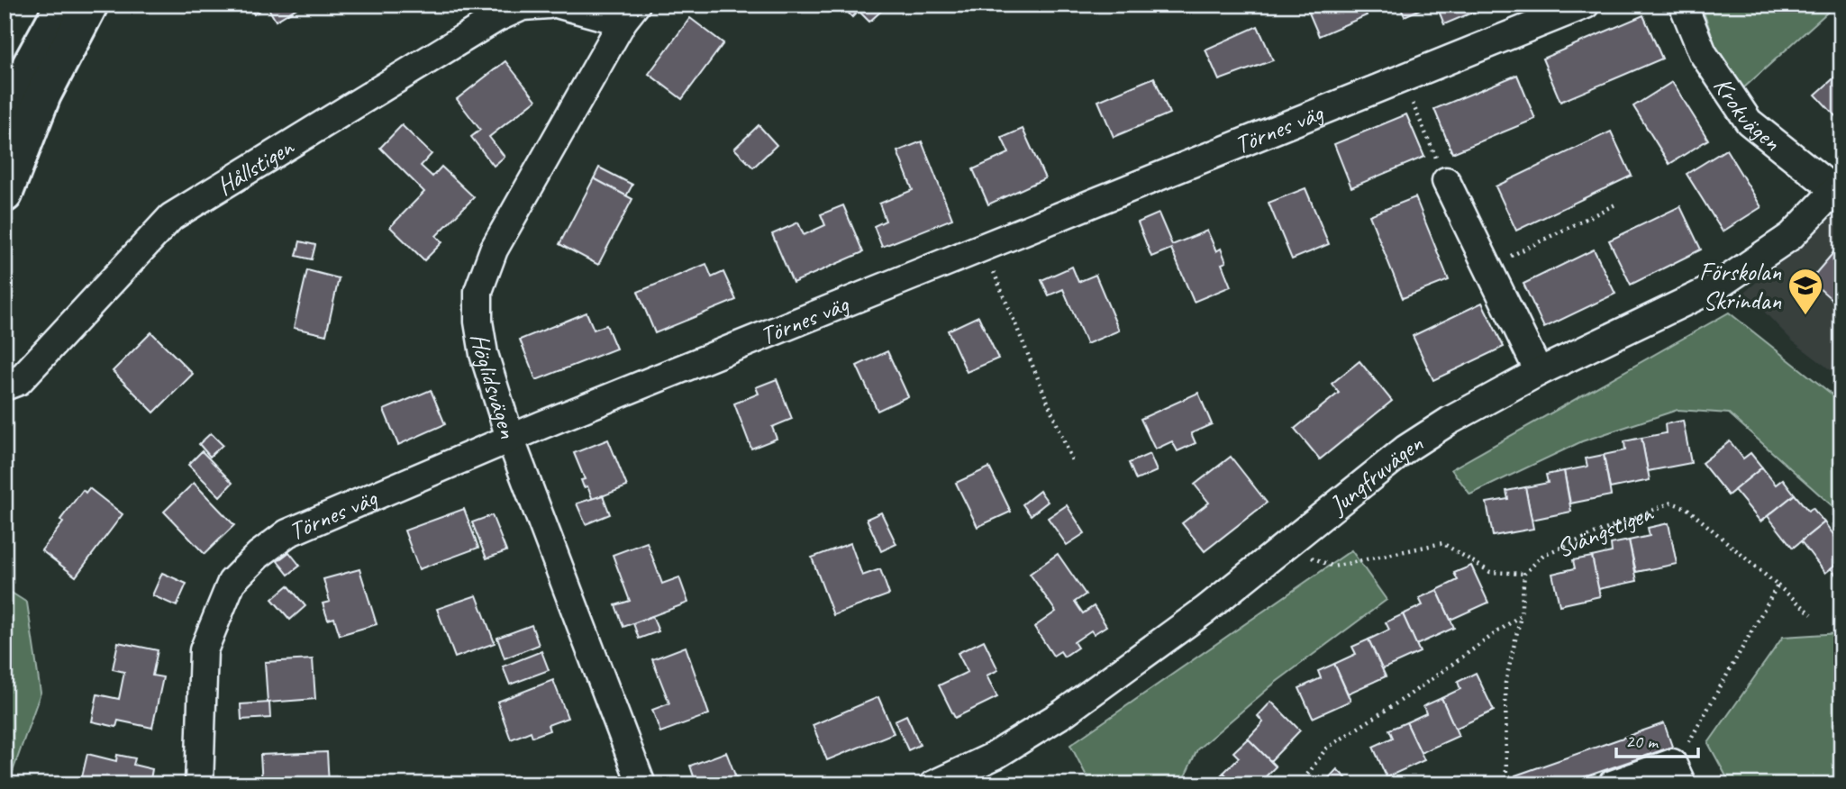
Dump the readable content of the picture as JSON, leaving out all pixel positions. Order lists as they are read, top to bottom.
{
  "streets": {
    "street": [
      "Krokvägen",
      "Törnes väg",
      "Hållstigen",
      "Höglidsvägen",
      "Jungfruvägen"
    ],
    "path": ["Svängstigen"]
  },
  "crossings": [
    ["Krokvägen", "Jungfruvägen"],
    ["Törnes väg", "Höglidsvägen"]
  ],
  "places": {
    "school or university": ["Förskolan Skrindan"]
  },
  "scale_bar": "20 m"
}
